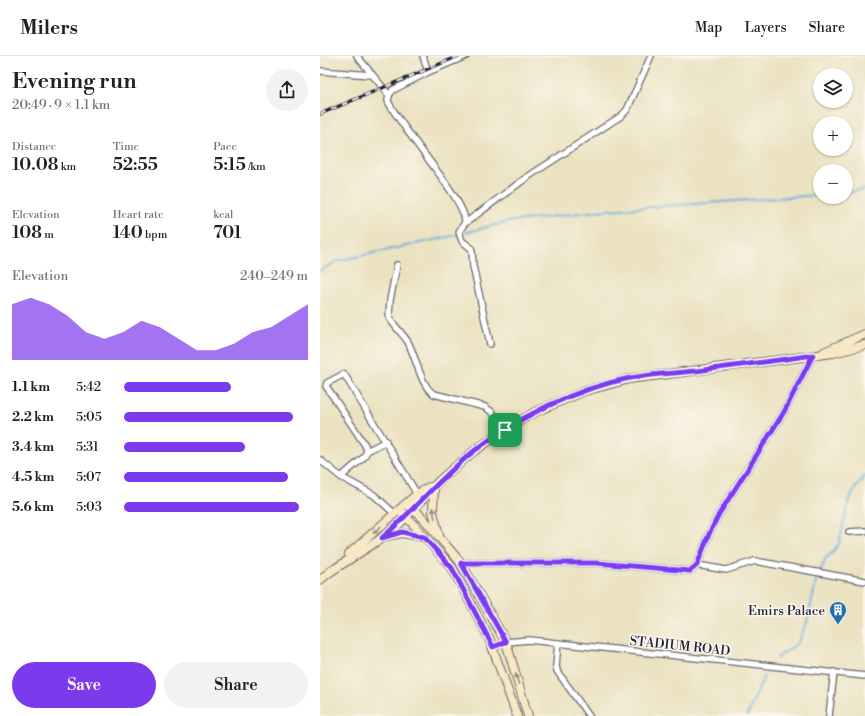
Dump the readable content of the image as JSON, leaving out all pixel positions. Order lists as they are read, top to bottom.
{
  "streets": {
    "street": ["STADIUM ROAD"]
  },
  "places": {
    "building": ["Emirs Palace"]
  },
  "page": {
    "header": "Milers",
    "nav": ["Map", "Layers", "Share"],
    "heading": ["Evening run", "20:49 · 9 × 1.1 km"],
    "map_buttons": ["+", "−"],
    "stats": [
      ["Distance", "10.08 km"],
      ["Time", "52:55"],
      ["Pace", "5:15 /km"],
      ["Elevation", "108 m"],
      ["Heart rate", "140 bpm"],
      ["kcal", "701"]
    ],
    "chart": ["Elevation", "240–249 m"],
    "list": [
      {
        "name": "1.1 km",
        "note": "5:42"
      },
      {
        "name": "2.2 km",
        "note": "5:05"
      },
      {
        "name": "3.4 km",
        "note": "5:31"
      },
      {
        "name": "4.5 km",
        "note": "5:07"
      },
      {
        "name": "5.6 km",
        "note": "5:03"
      }
    ],
    "buttons": ["Save", "Share"]
  }
}
